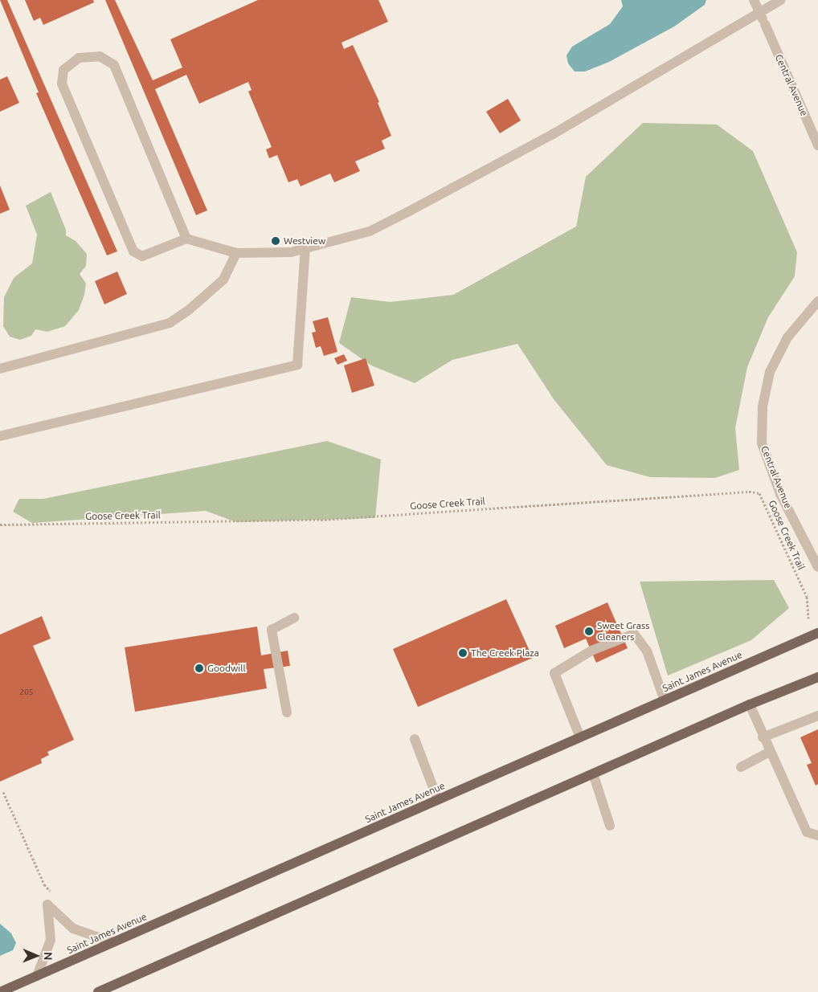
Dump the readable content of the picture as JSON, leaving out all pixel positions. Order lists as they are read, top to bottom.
{
  "streets": {
    "main road": ["Saint James Avenue"],
    "street": ["Central Avenue"],
    "path": ["Goose Creek Trail"]
  },
  "places": [
    "Westview",
    "Sweet Grass Cleaners",
    "The Creek Plaza",
    "Goodwill"
  ],
  "house_numbers": ["205"],
  "north": "right"
}
